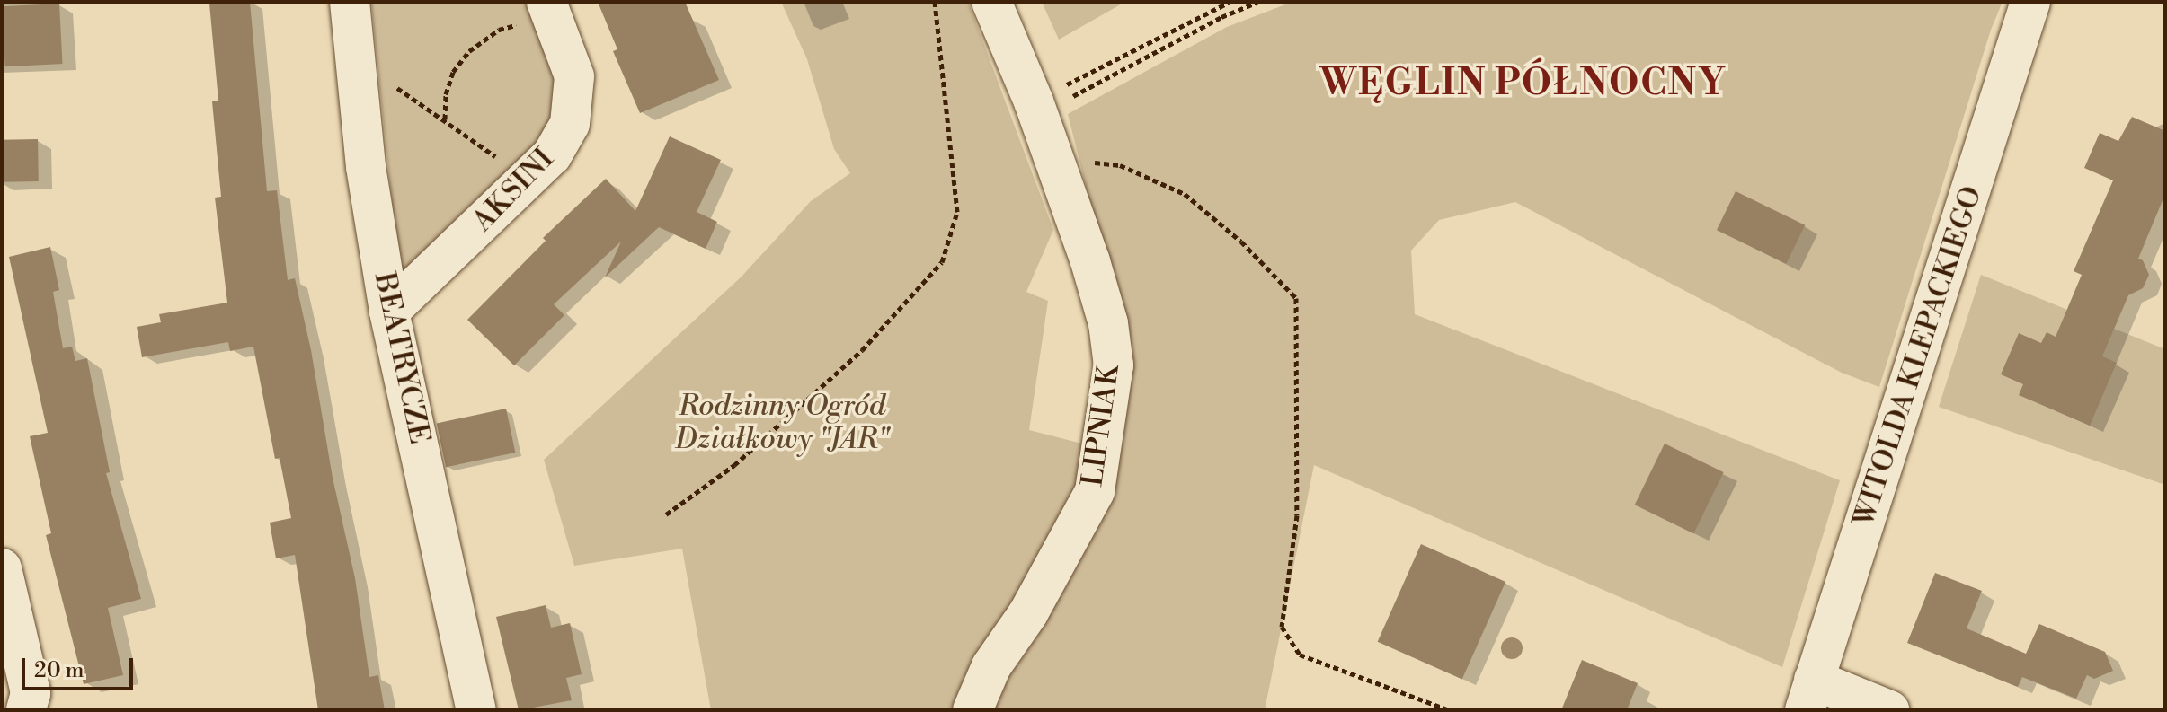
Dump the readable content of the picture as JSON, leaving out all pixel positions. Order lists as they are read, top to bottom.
{
  "streets": {
    "street": [
      "AKSINI",
      "WITOLDA KLEPACKIEGO",
      "BEATRYCZE",
      "LIPNIAK"
    ]
  },
  "crossings": [
    ["AKSINI", "BEATRYCZE"]
  ],
  "districts": ["WĘGLIN PÓŁNOCNY"],
  "parks": ["Rodzinny Ogród Działkowy \"JAR\""],
  "scale_bar": "20 m"
}
